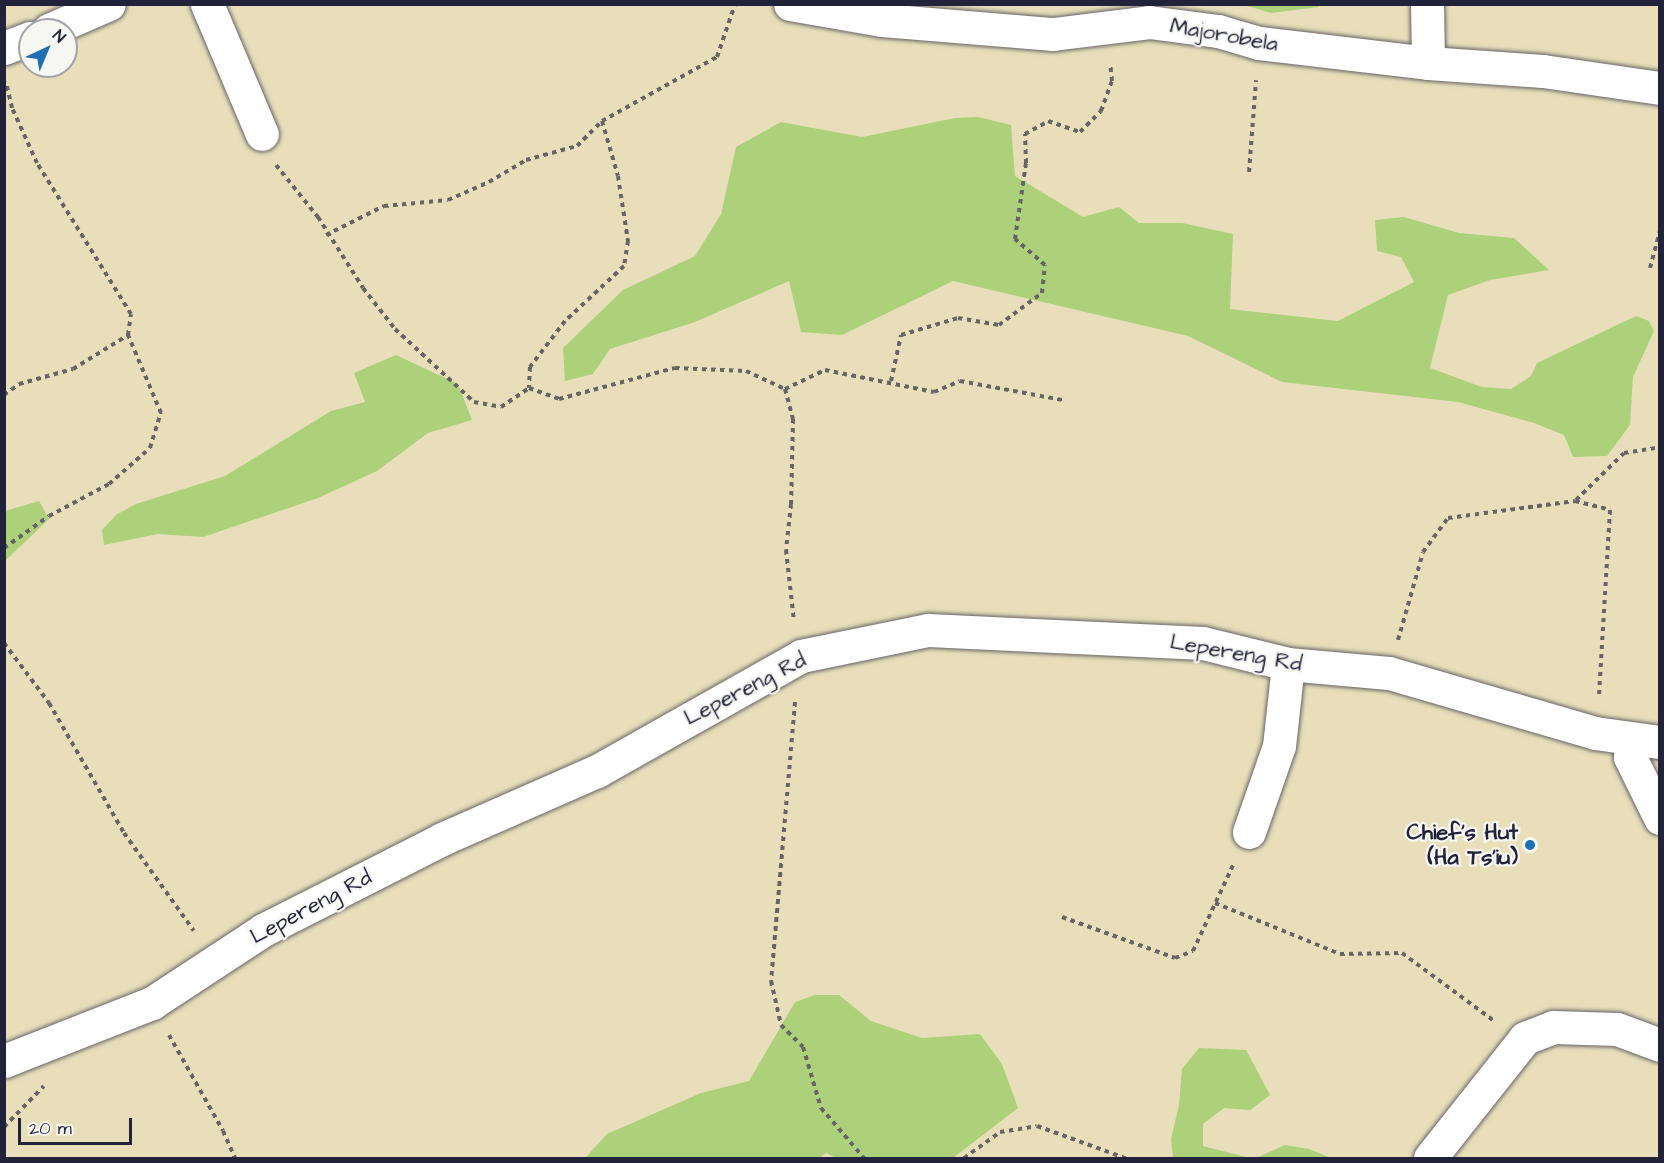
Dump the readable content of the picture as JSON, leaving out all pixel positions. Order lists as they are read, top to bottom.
{
  "streets": {
    "street": ["Majorobela", "Lepereng Rd"]
  },
  "places": ["Chief's Hut (Ha Ts'iu)"],
  "scale_bar": "20 m",
  "north": "top right"
}
